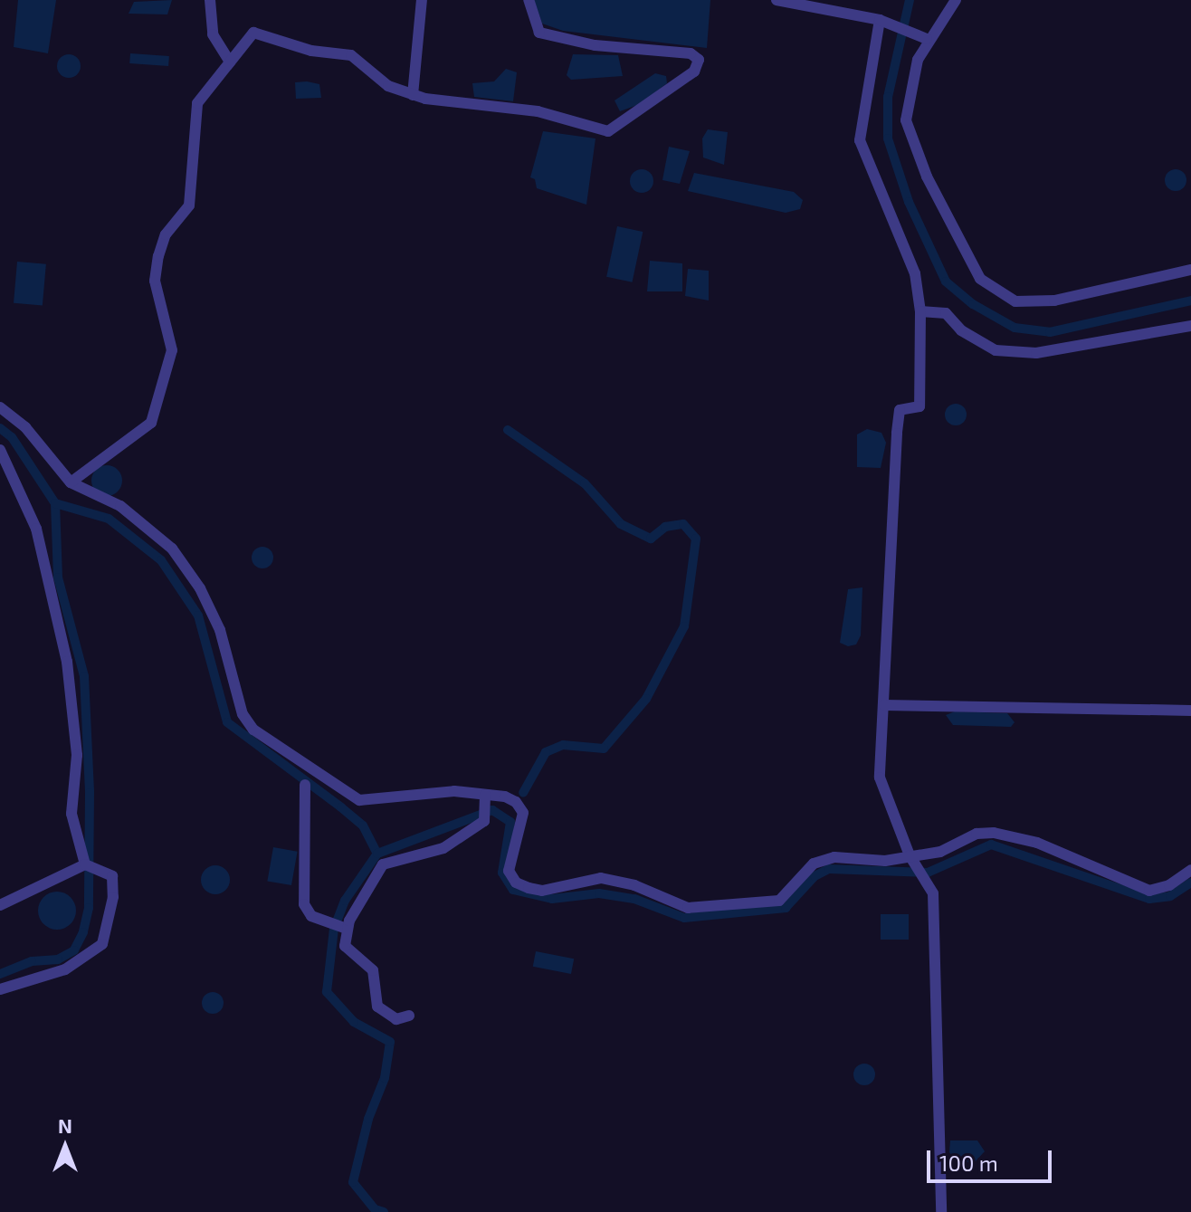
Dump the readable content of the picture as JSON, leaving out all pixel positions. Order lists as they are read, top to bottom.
{
  "scale_bar": "100 m",
  "north": "top"
}
